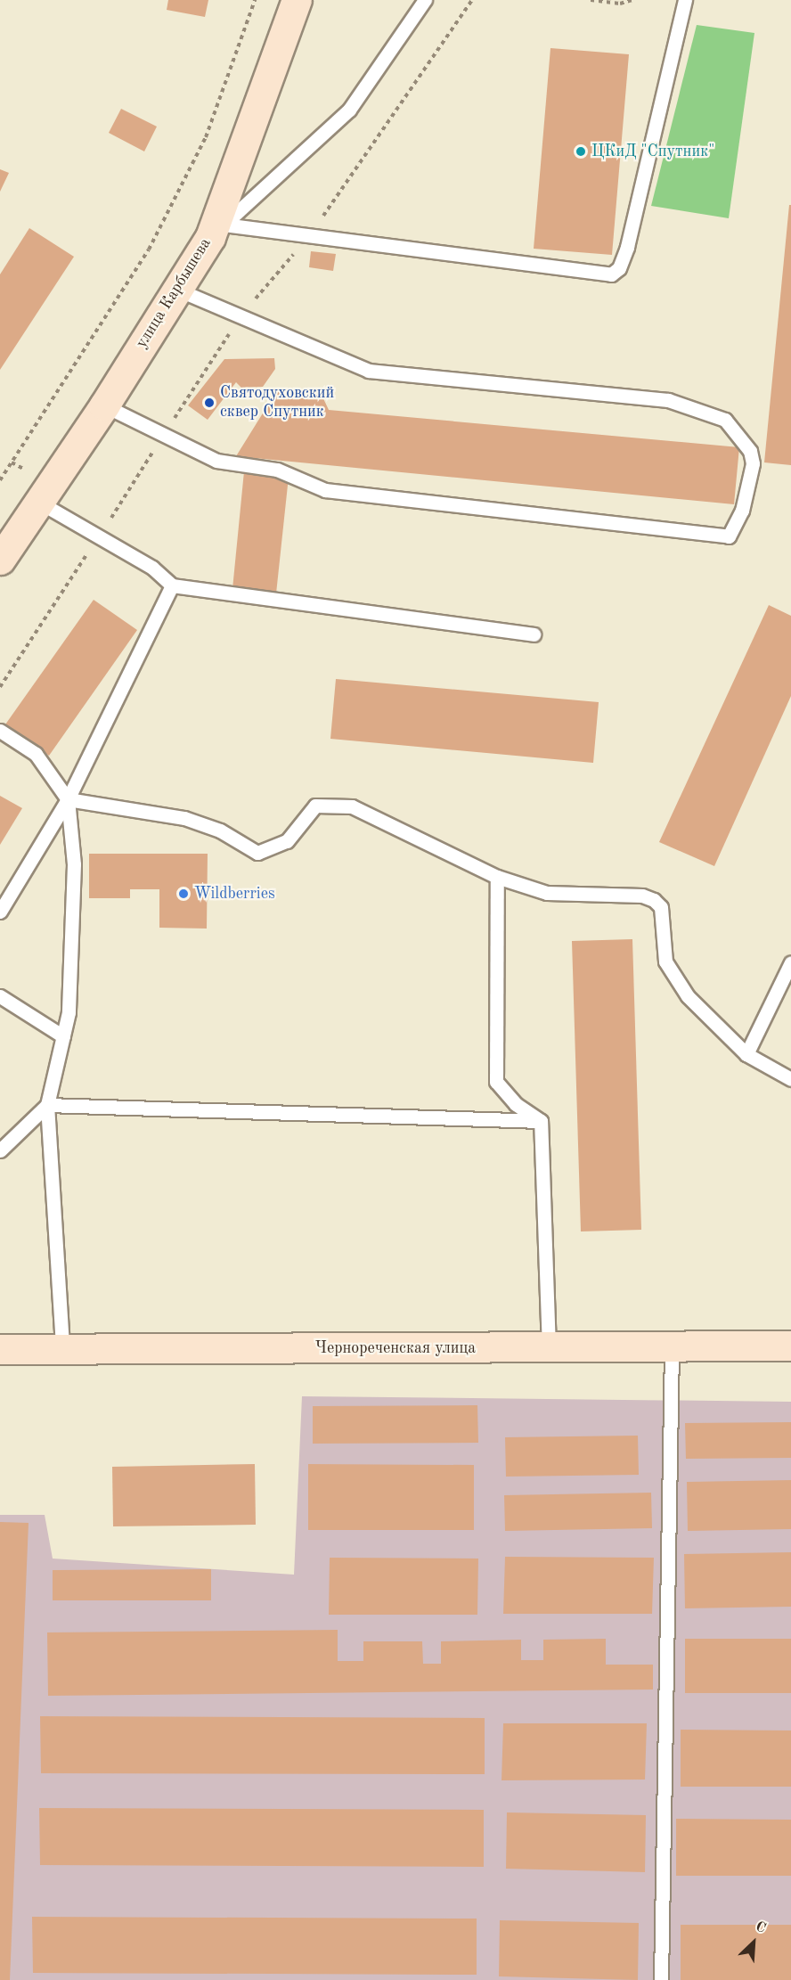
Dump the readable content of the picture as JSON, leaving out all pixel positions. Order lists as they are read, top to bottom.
{
  "streets": {
    "main road": ["улица Карбышева", "Чернореченская улица"]
  },
  "places": ["ЦКиД \"Спутник\"", "Святодуховский сквер Спутник", "Wildberries"],
  "north": "top right"
}
